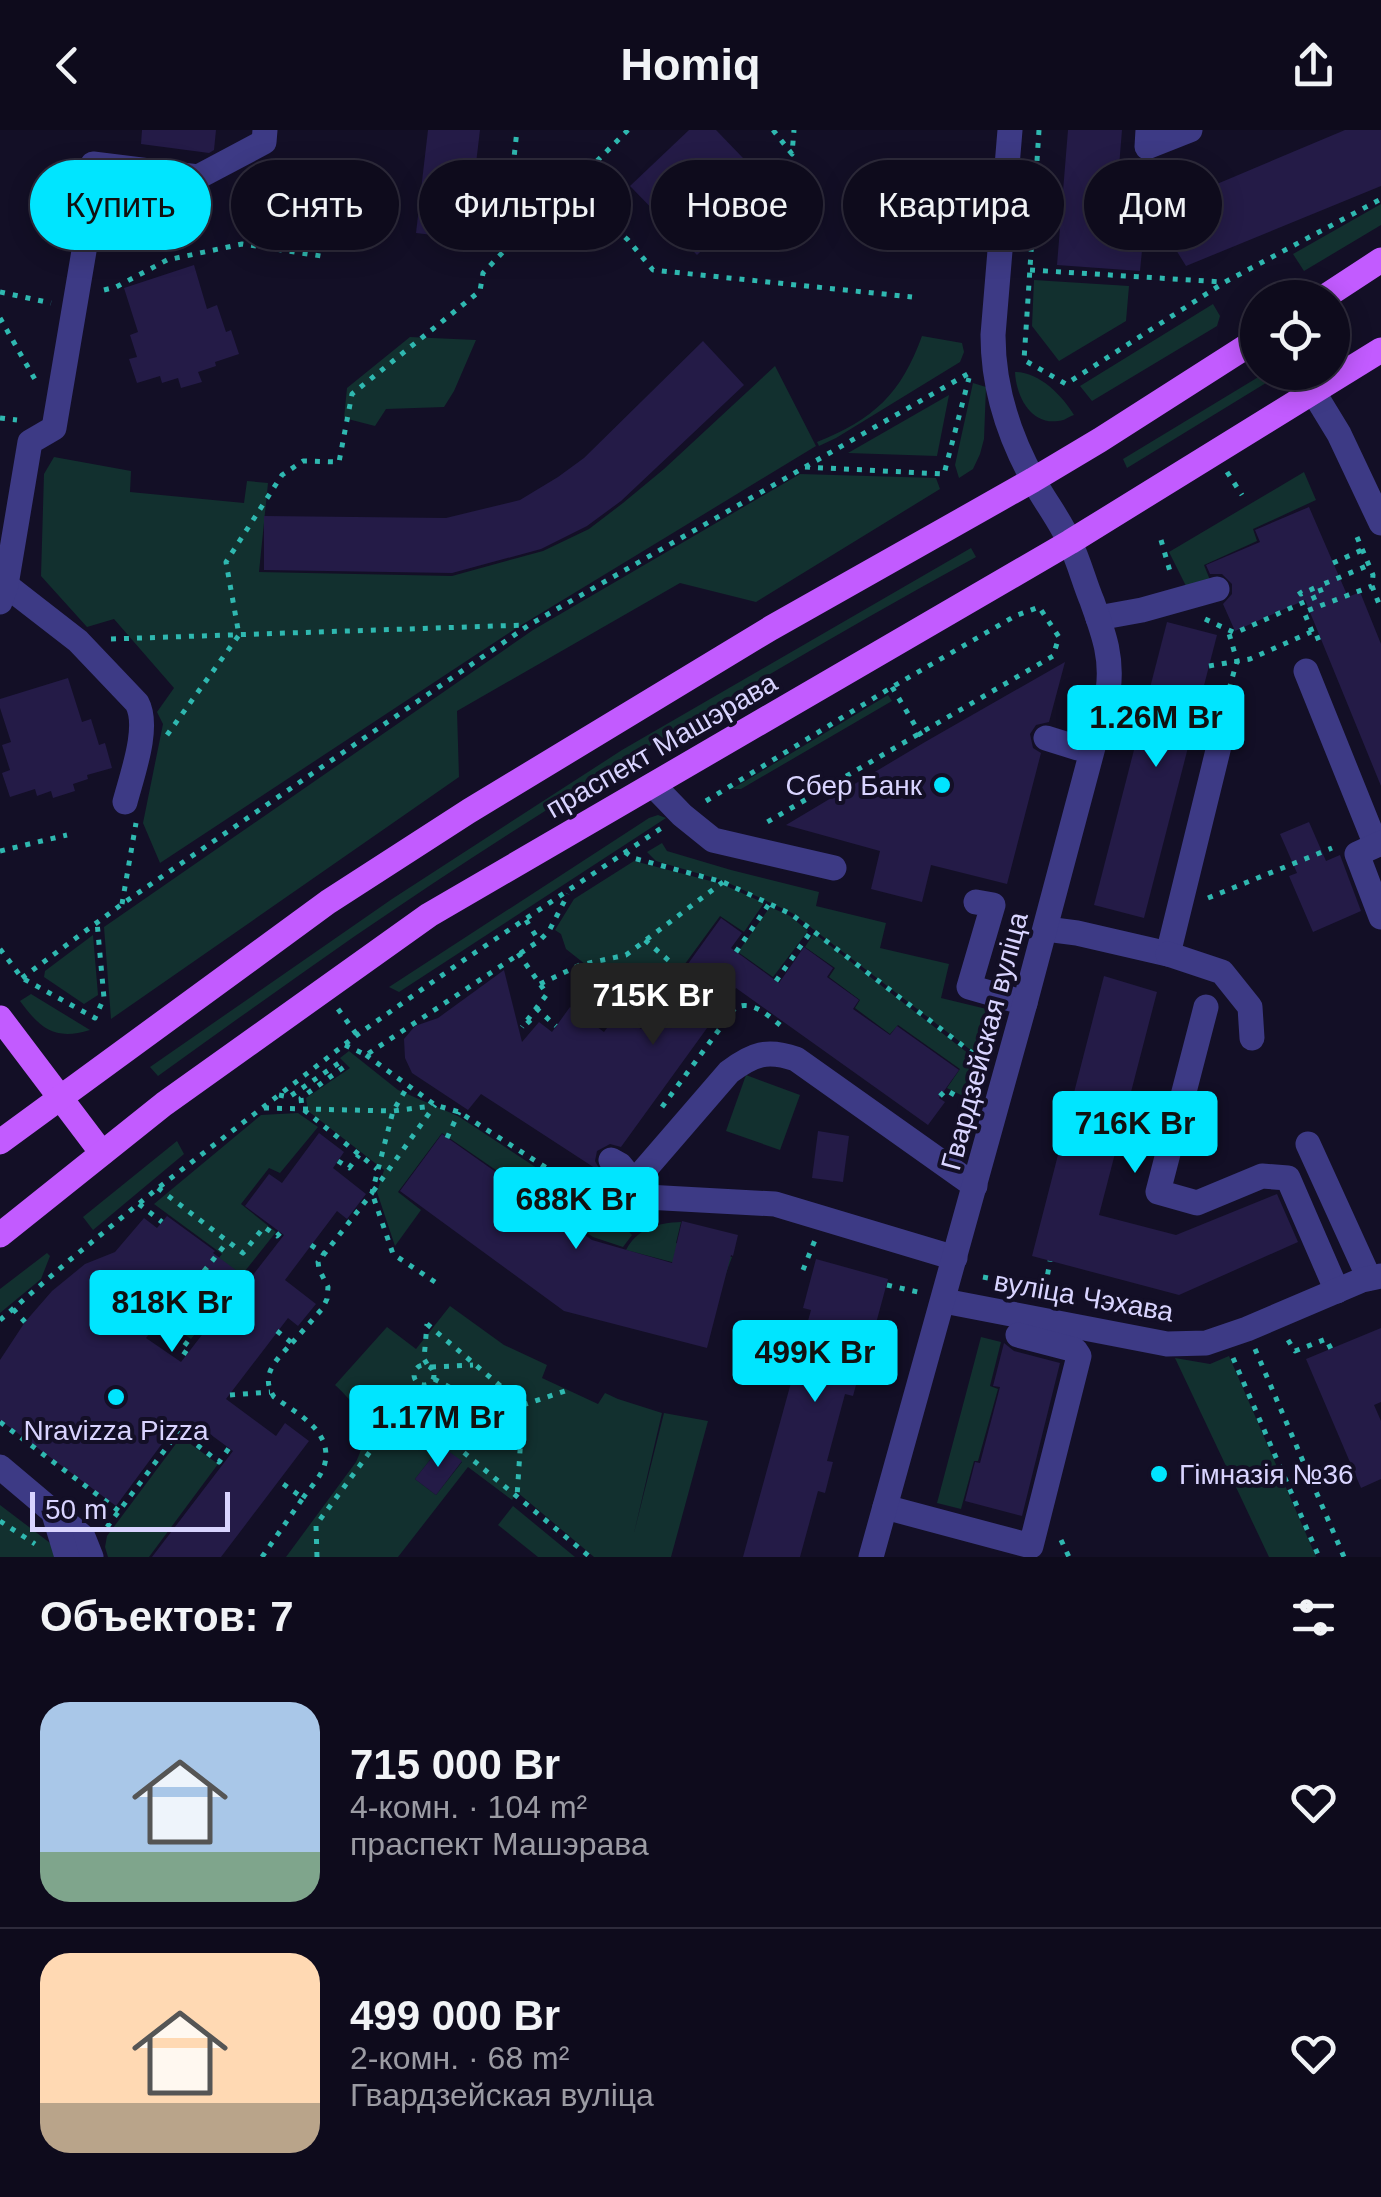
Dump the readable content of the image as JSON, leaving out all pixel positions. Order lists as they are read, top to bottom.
{
  "streets": {
    "main road": ["праспект Машэрава"],
    "street": ["Гвардзейская вуліца", "вуліца Чэхава"]
  },
  "crossings": [
    ["праспект Машэрава", "Гвардзейская вуліца"],
    ["Гвардзейская вуліца", "вуліца Чэхава"]
  ],
  "places": ["Сбер Банк", "Nravizza Pizza", "Гімназія №36"],
  "scale_bar": "50 m",
  "page": {
    "header": "Homiq",
    "chip": [
      "Купить",
      "Снять",
      "Фильтры",
      "Новое",
      "Квартира",
      "Дом"
    ],
    "price": [
      "1.26M Br",
      "715K Br",
      "716K Br",
      "688K Br",
      "818K Br",
      "499K Br",
      "1.17M Br"
    ],
    "scale": "50 m",
    "heading": "Объектов: 7",
    "list": [
      {
        "name": "715 000 Br",
        "note": "4-комн. · 104 m² · праспект Машэрава"
      },
      {
        "name": "499 000 Br",
        "note": "2-комн. · 68 m² · Гвардзейская вуліца"
      }
    ]
  }
}
